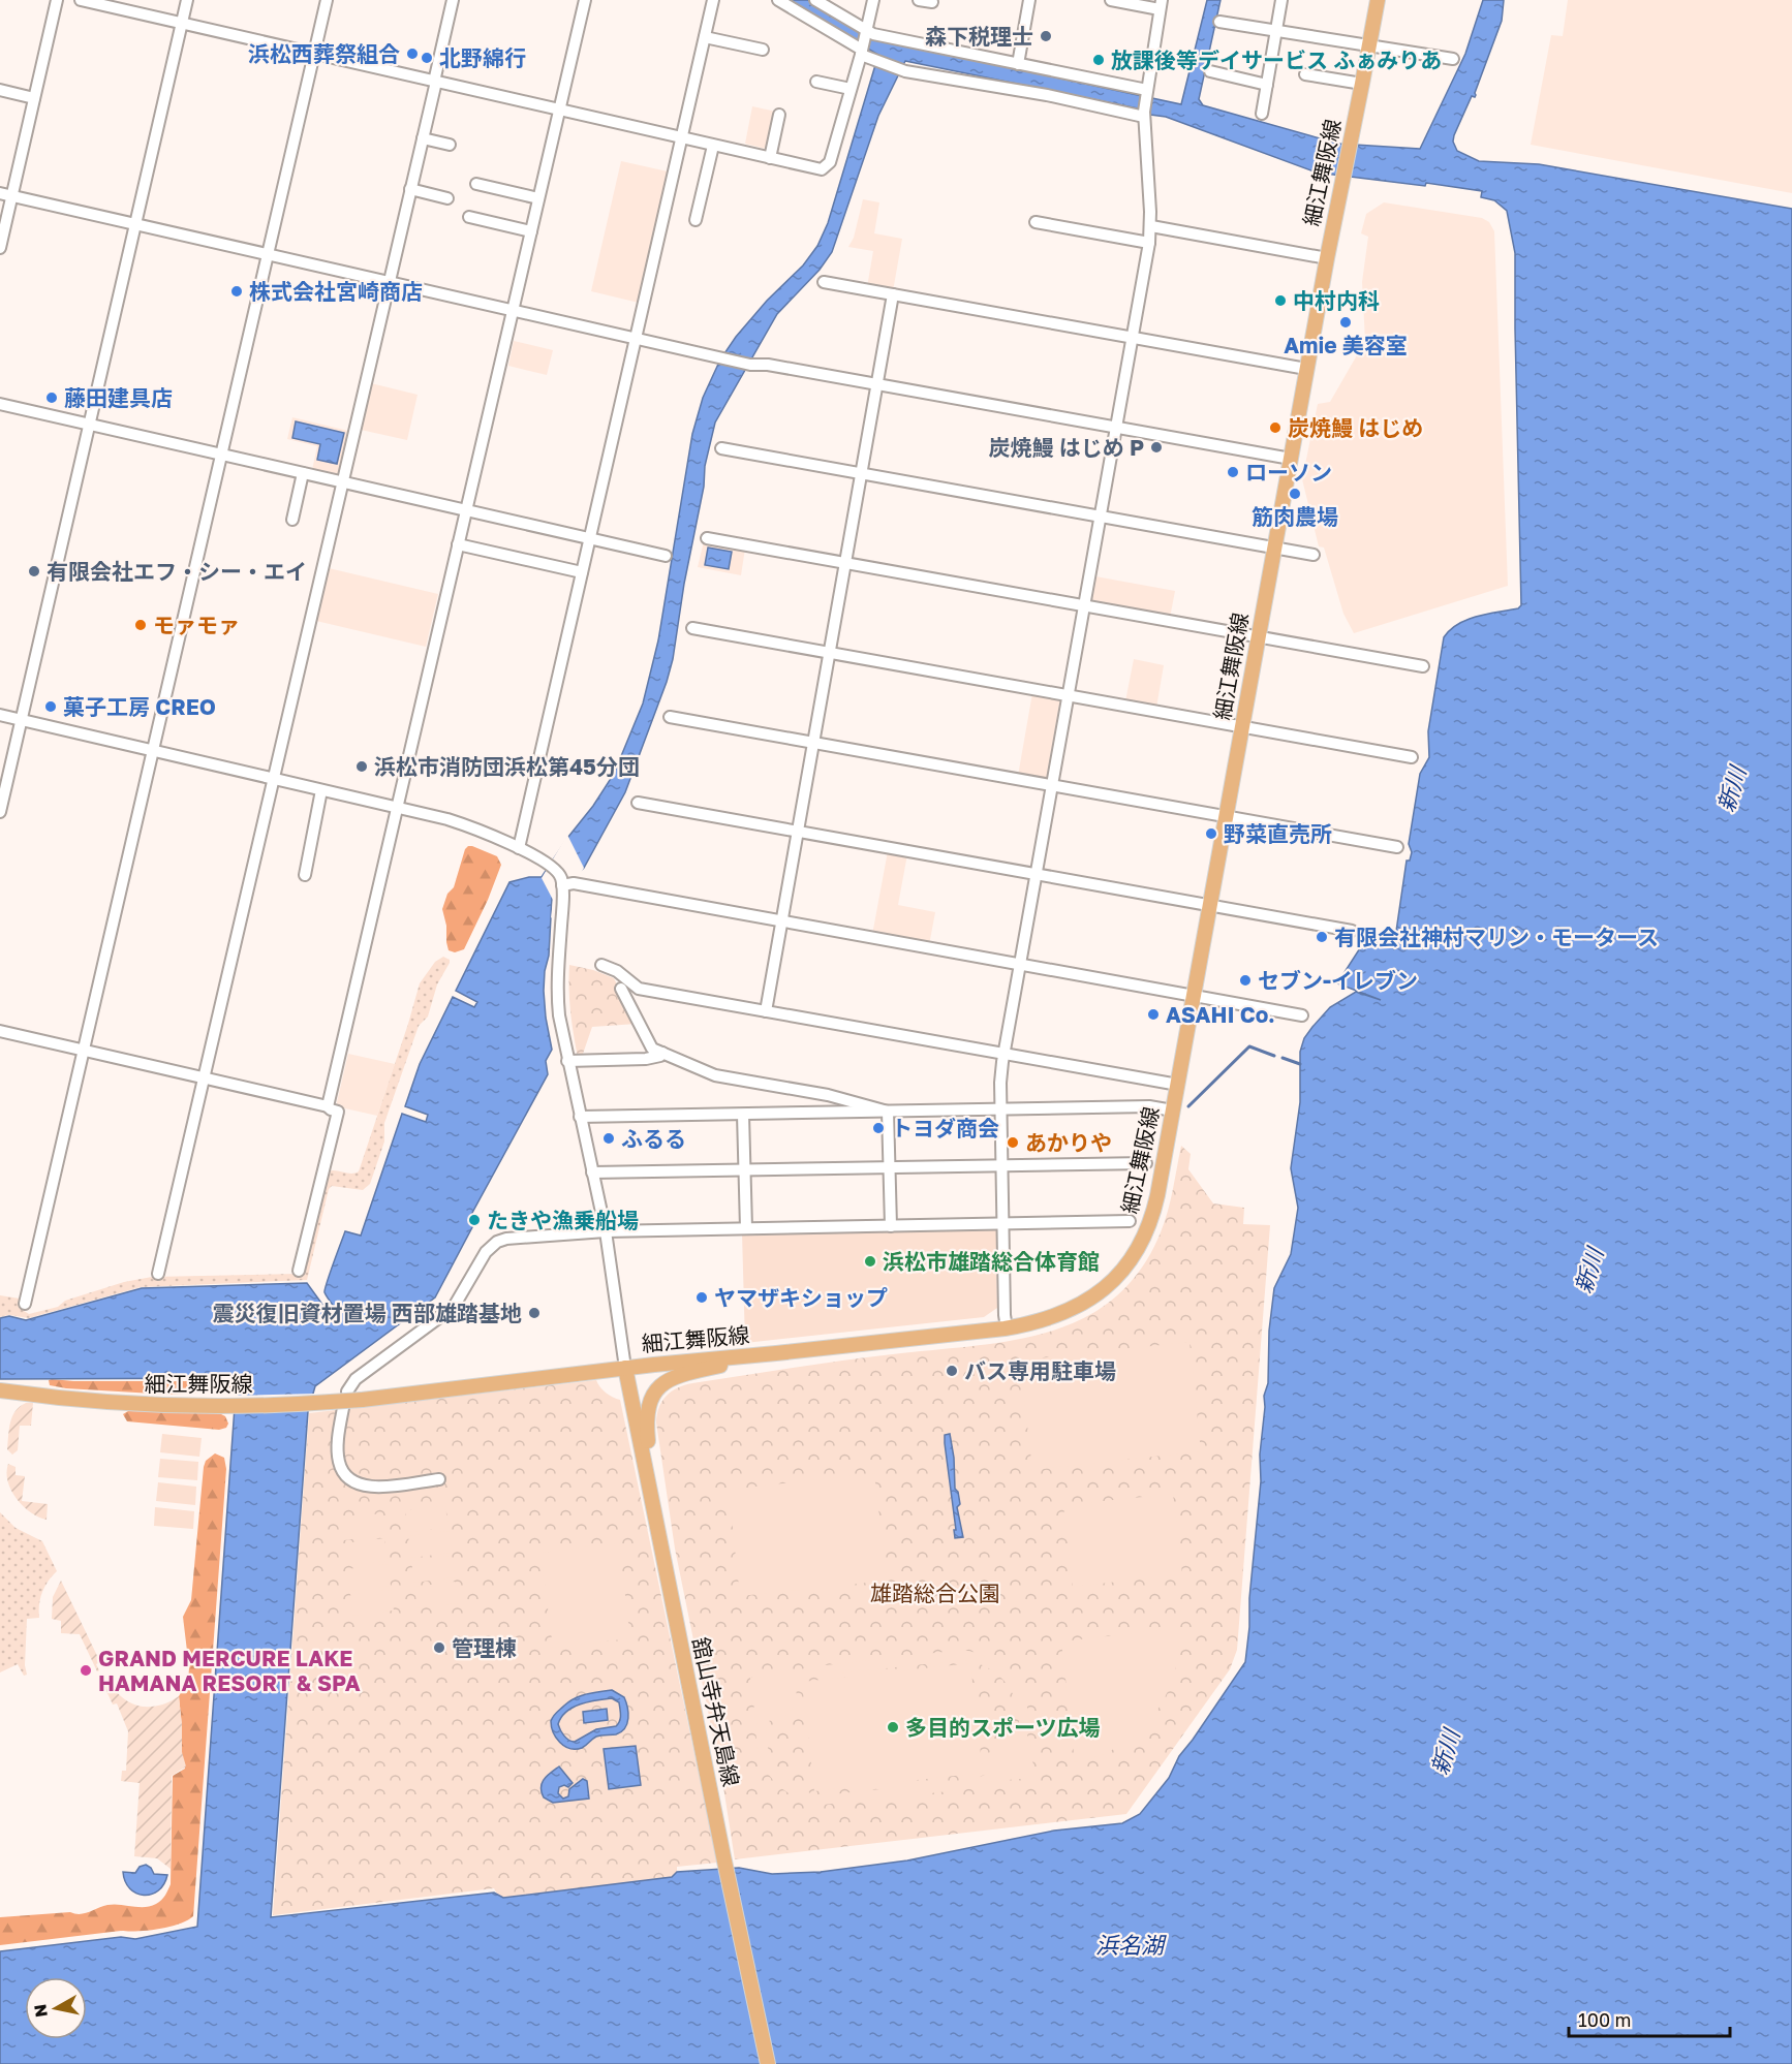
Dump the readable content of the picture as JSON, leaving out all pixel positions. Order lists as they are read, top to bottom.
{
  "streets": {
    "main road": ["細江舞阪線", "舘山寺弁天島線"]
  },
  "crossings": [
    ["細江舞阪線", "舘山寺弁天島線"]
  ],
  "water": ["新川", "浜名湖"],
  "parks": ["雄踏総合公園"],
  "places": [
    "森下税理士",
    "浜松西葬祭組合",
    "北野綿行",
    "放課後等デイサービス ふぁみりあ",
    "株式会社宮崎商店",
    "中村内科",
    "Amie 美容室",
    "藤田建具店",
    "炭焼鰻 はじめ",
    "炭焼鰻 はじめ P",
    "ローソン",
    "筋肉農場",
    "有限会社エフ・シー・エイ",
    "モァモァ",
    "菓子工房 CREO",
    "浜松市消防団浜松第45分団",
    "野菜直売所",
    "有限会社神村マリン・モータース",
    "セブン-イレブン",
    "ASAHI Co.",
    "トヨダ商会",
    "ふるる",
    "あかりや",
    "たきや漁乗船場",
    "浜松市雄踏総合体育館",
    "ヤマザキショップ",
    "震災復旧資材置場 西部雄踏基地",
    "バス専用駐車場",
    "管理棟",
    "GRAND MERCURE LAKE HAMANA RESORT & SPA",
    "多目的スポーツ広場"
  ],
  "scale_bar": "100 m",
  "north": "left"
}
